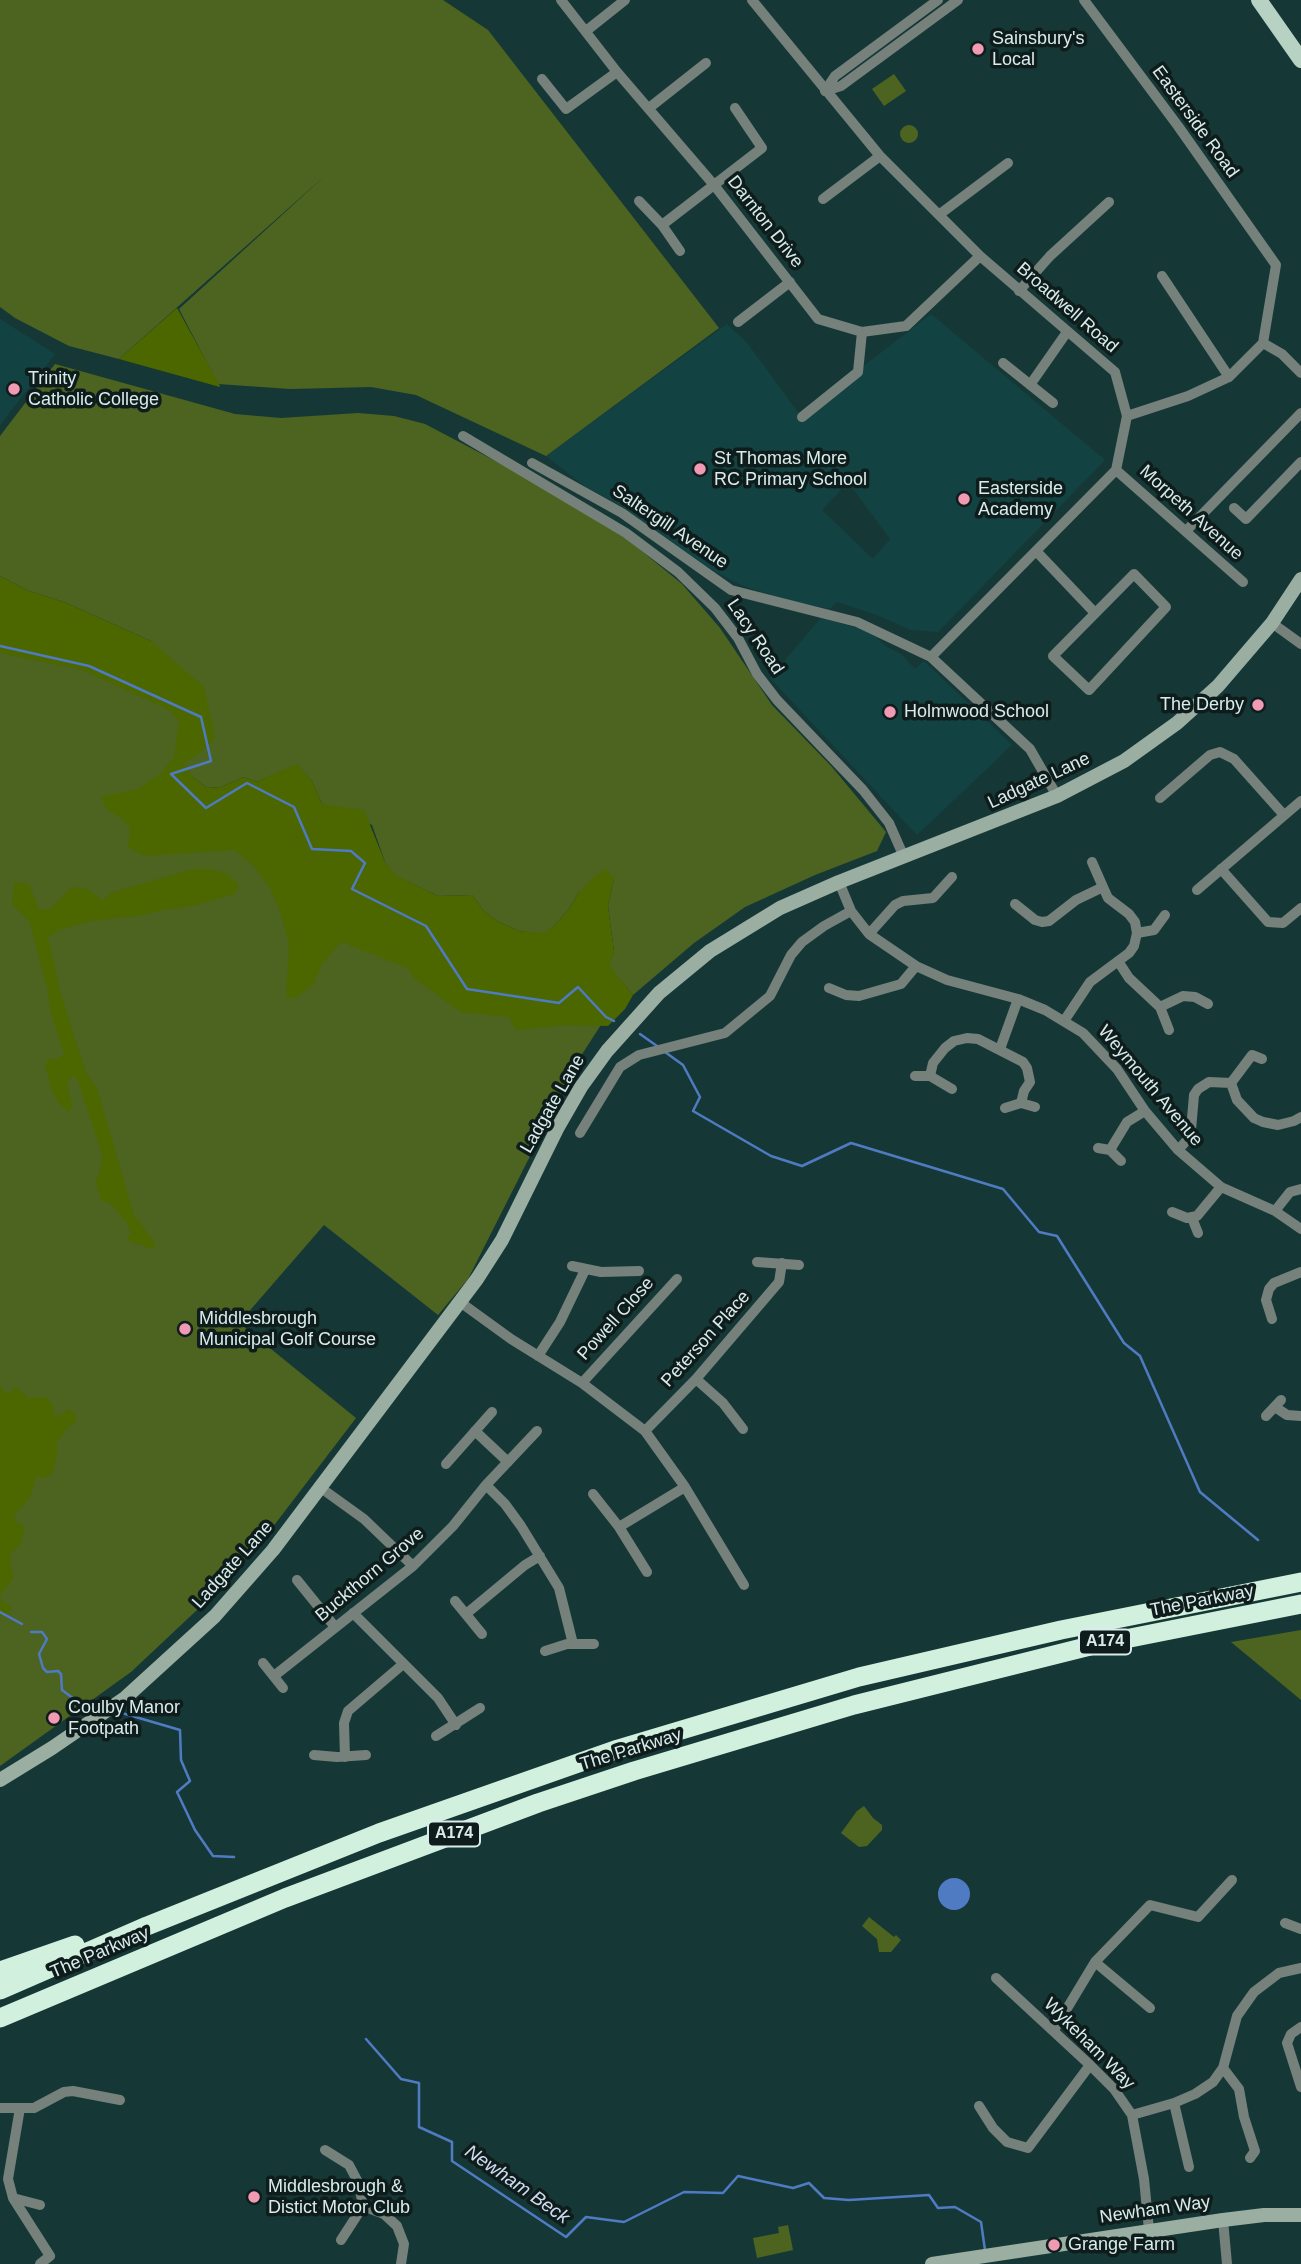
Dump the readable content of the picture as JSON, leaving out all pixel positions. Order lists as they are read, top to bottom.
{
  "streets": {
    "highway": ["The Parkway", "A174"],
    "main road": ["Ladgate Lane", "Newham Way"],
    "street": [
      "Easterside Road",
      "Darnton Drive",
      "Broadwell Road",
      "Morpeth Avenue",
      "Saltergill Avenue",
      "Lacy Road",
      "Weymouth Avenue",
      "Powell Close",
      "Peterson Place",
      "Buckthorn Grove",
      "Wykeham Way"
    ]
  },
  "crossings": [
    ["Darnton Drive", "Broadwell Road"],
    ["Broadwell Road", "Morpeth Avenue"],
    ["Saltergill Avenue", "Ladgate Lane"],
    ["Lacy Road", "Ladgate Lane"],
    ["Ladgate Lane", "Weymouth Avenue"],
    ["The Parkway", "A174"],
    ["Wykeham Way", "Newham Way"]
  ],
  "water": ["Newham Beck"],
  "places": [
    "Sainsbury's Local",
    "Trinity Catholic College",
    "St Thomas More RC Primary School",
    "Easterside Academy",
    "The Derby",
    "Holmwood School",
    "Middlesbrough Municipal Golf Course",
    "Coulby Manor Footpath",
    "Middlesbrough & Distict Motor Club",
    "Grange Farm"
  ]
}
